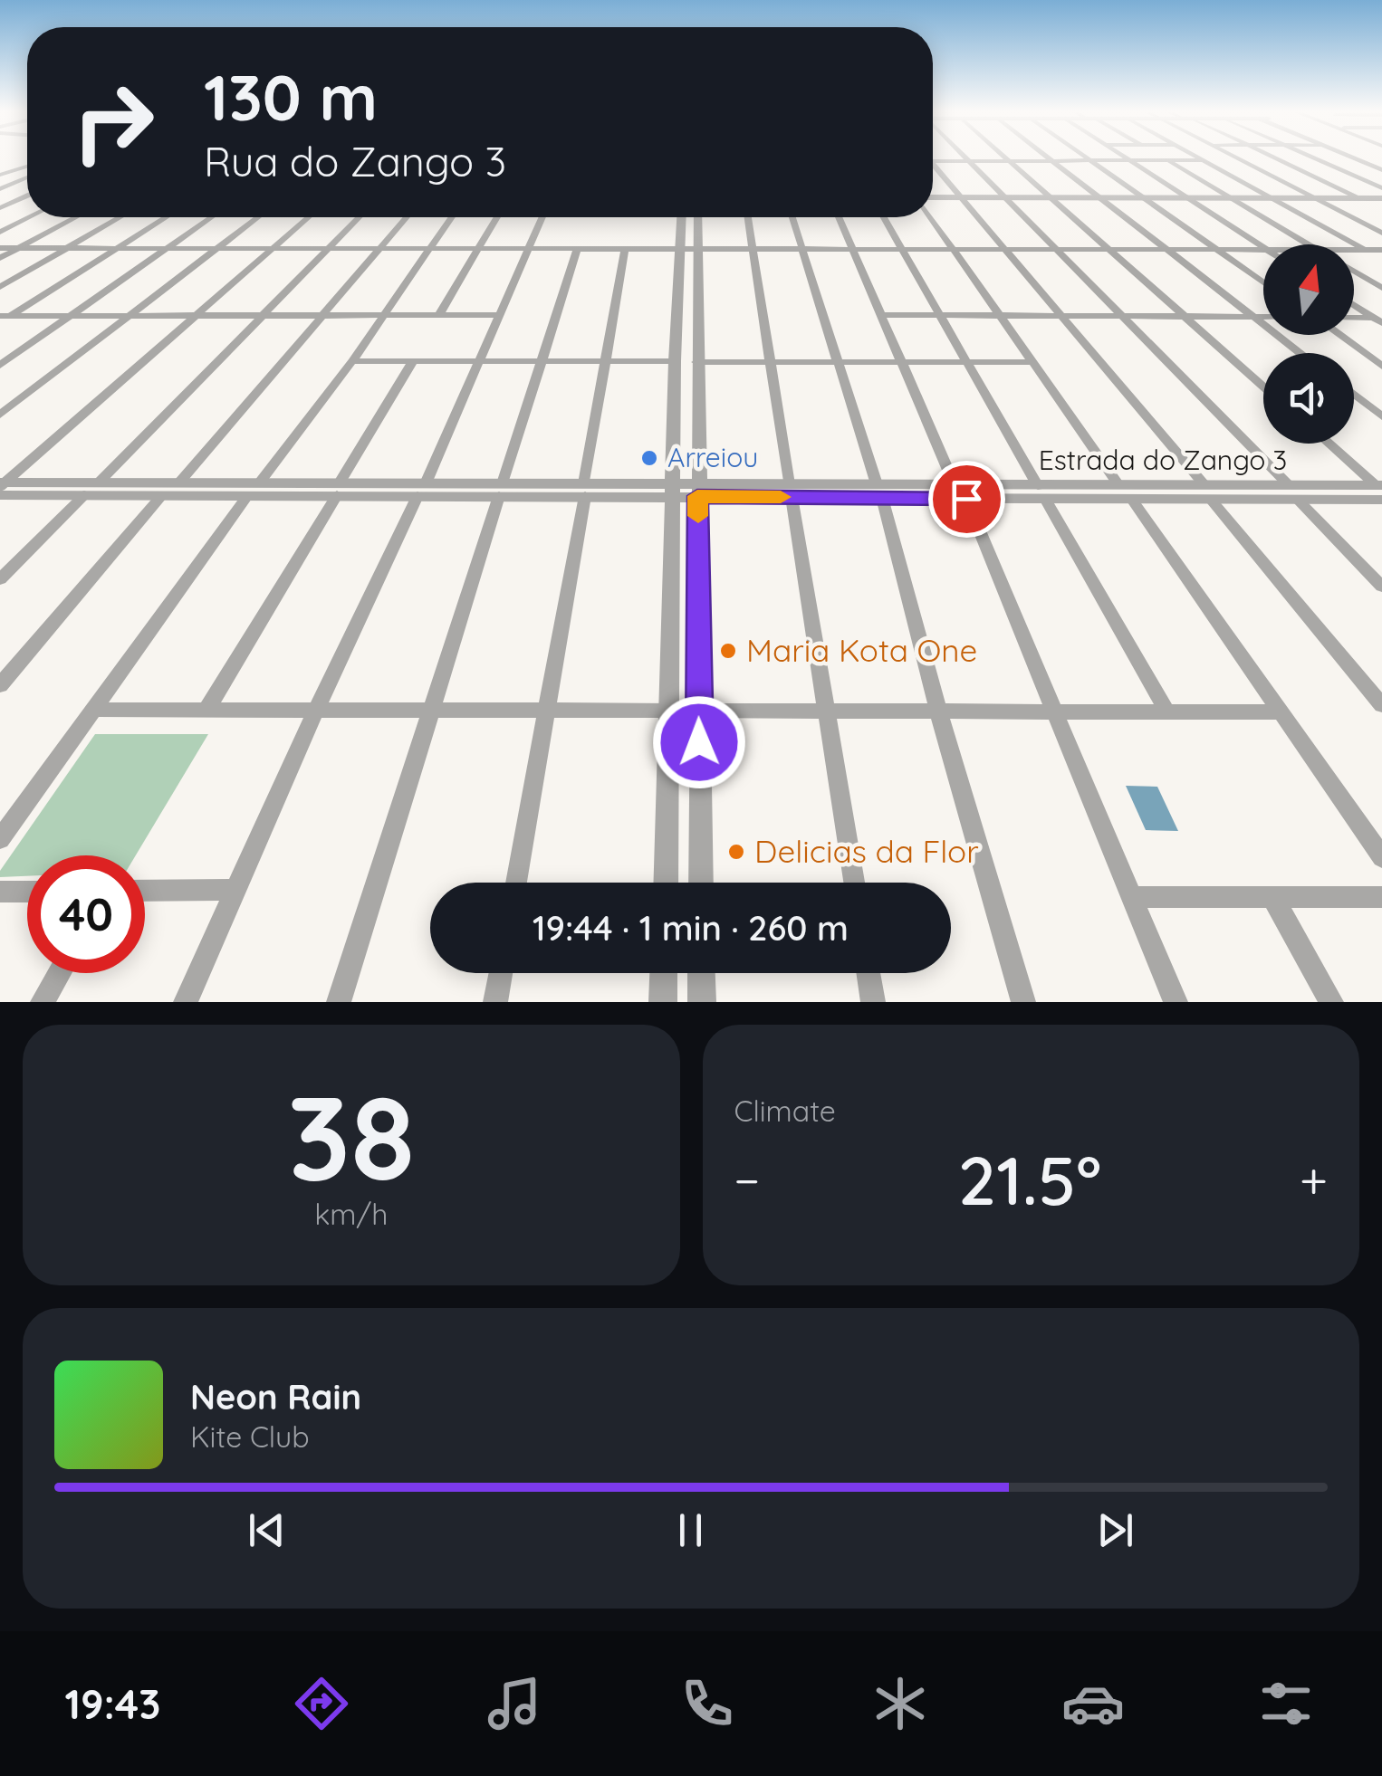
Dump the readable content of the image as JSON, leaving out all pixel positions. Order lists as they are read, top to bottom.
{
  "streets": {
    "street": ["Estrada do Zango 3"]
  },
  "places": ["Arreiou", "Maria Kota One", "Delicias da Flor"],
  "north": "top",
  "page": {
    "turn": ["130 m", "Rua do Zango 3"],
    "limit": "40",
    "trip": "19:44 · 1 min · 260 m",
    "tile": [
      ["38", "km/h"],
      "Climate"
    ],
    "heat": ["−", "21.5°", "+"],
    "song": ["Neon Rain", "Kite Club"],
    "tabs": "19:43"
  }
}
